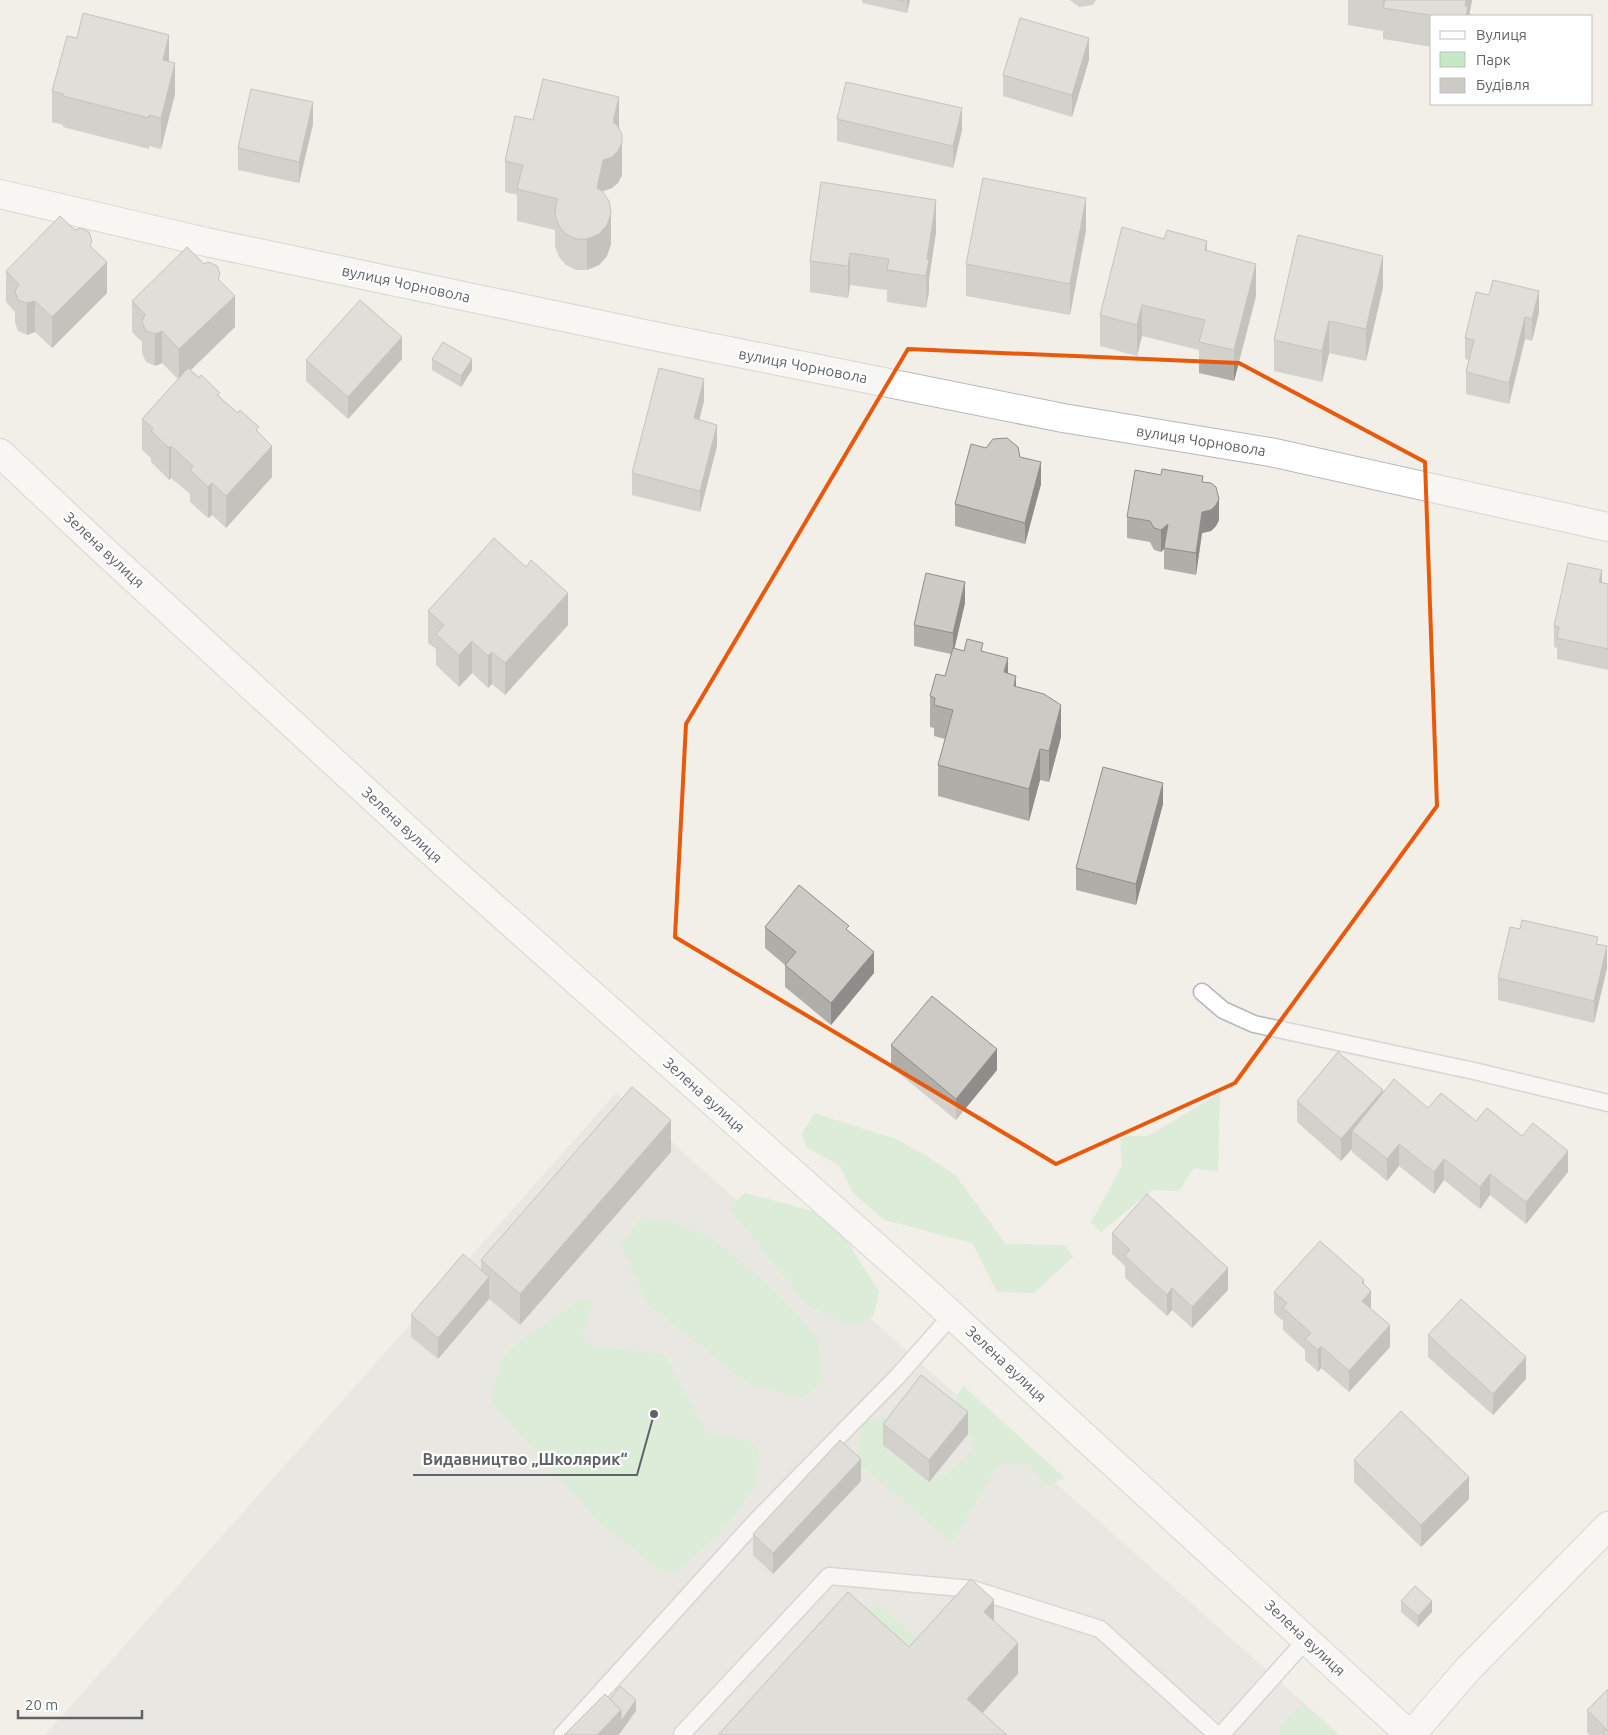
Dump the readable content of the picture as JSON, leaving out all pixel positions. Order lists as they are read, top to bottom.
{
  "streets": {
    "street": ["вулиця Чорновола", "Зелена вулиця"]
  },
  "places": ["Видавництво „Школярик“"],
  "legend": ["Вулиця", "Парк", "Будівля"],
  "scale_bar": "20 m"
}
